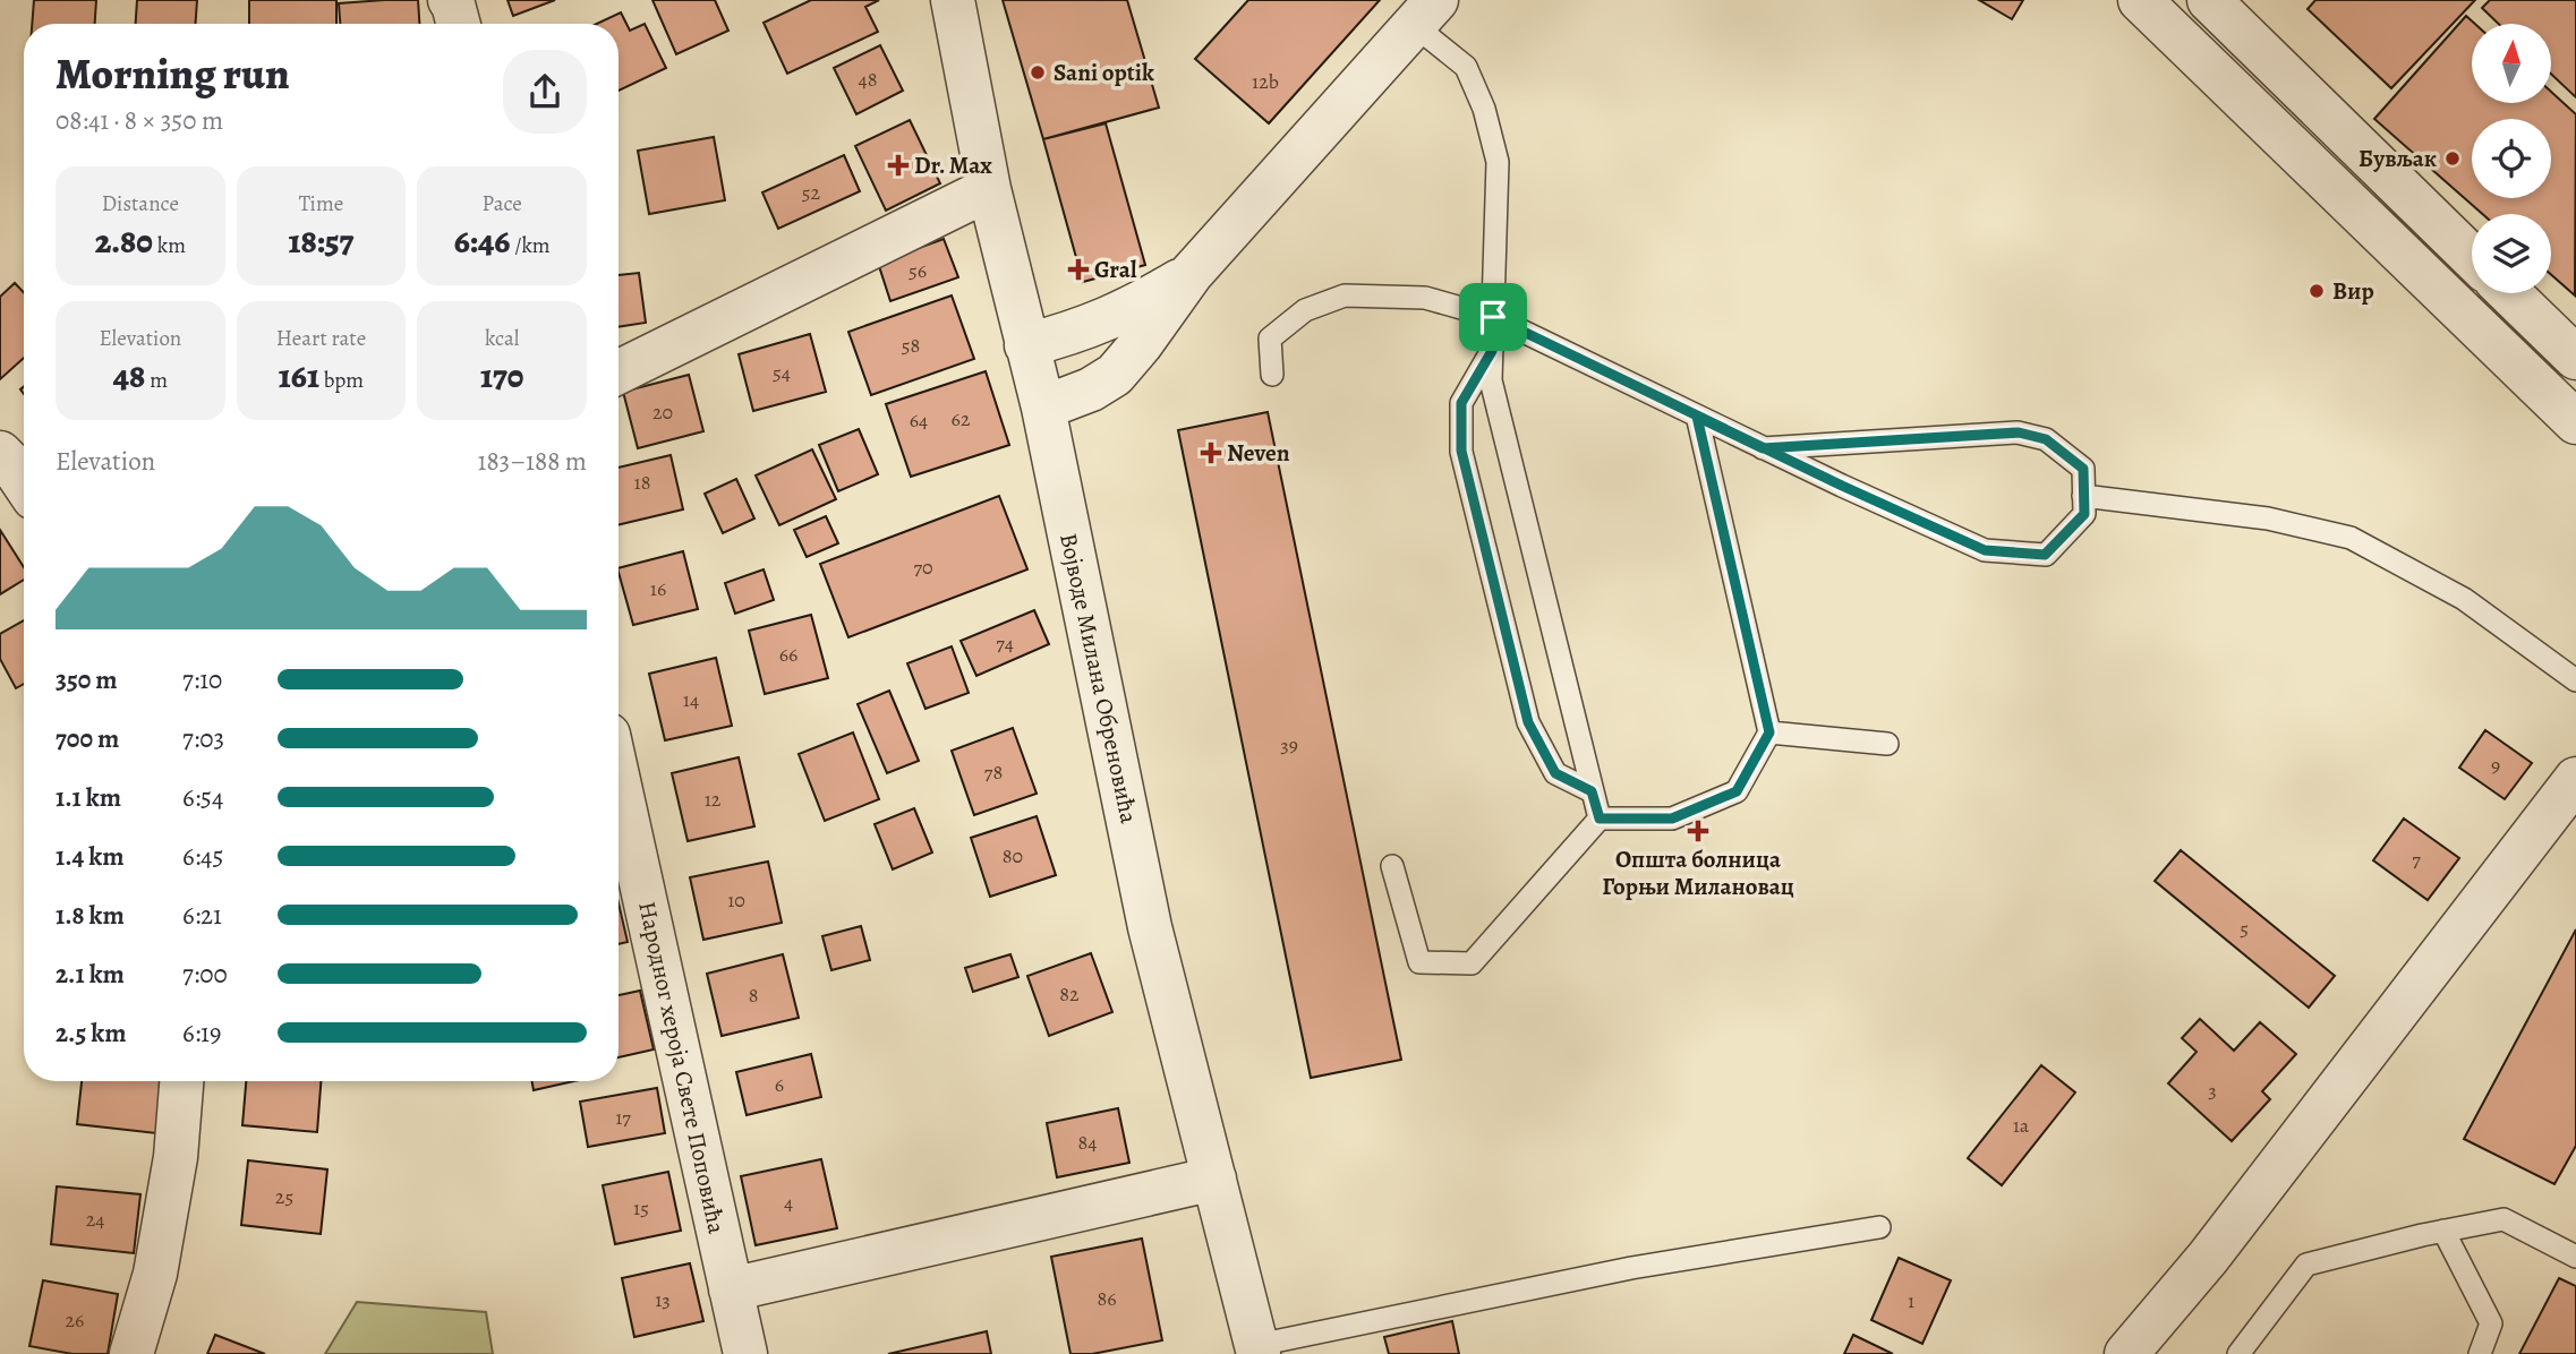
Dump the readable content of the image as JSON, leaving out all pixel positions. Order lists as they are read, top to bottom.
{
  "streets": {
    "street": ["Војводе Милана Обреновића", "Народног хероја Свете Поповића"]
  },
  "places": {
    "other": ["Sani optik", "Бувљак", "Вир"],
    "health": [
      "Dr. Max",
      "Gral",
      "Neven",
      "Општа болница Горњи Милановац"
    ]
  },
  "house_numbers": [
    "48",
    "12b",
    "52",
    "56",
    "58",
    "54",
    "20",
    "62",
    "64",
    "18",
    "70",
    "16",
    "74",
    "66",
    "14",
    "39",
    "9",
    "78",
    "12",
    "80",
    "7",
    "10",
    "5",
    "82",
    "8",
    "6",
    "3",
    "17",
    "1a",
    "84",
    "25",
    "4",
    "15",
    "24",
    "86",
    "13",
    "1",
    "26"
  ],
  "north": "top",
  "page": {
    "heading": ["Morning run", "08:41 · 8 × 350 m"],
    "stats": [
      ["Distance", "2.80 km"],
      ["Time", "18:57"],
      ["Pace", "6:46 /km"],
      ["Elevation", "48 m"],
      ["Heart rate", "161 bpm"],
      ["kcal", "170"]
    ],
    "chart": ["Elevation", "183–188 m"],
    "list": [
      {
        "name": "350 m",
        "note": "7:10"
      },
      {
        "name": "700 m",
        "note": "7:03"
      },
      {
        "name": "1.1 km",
        "note": "6:54"
      },
      {
        "name": "1.4 km",
        "note": "6:45"
      },
      {
        "name": "1.8 km",
        "note": "6:21"
      },
      {
        "name": "2.1 km",
        "note": "7:00"
      },
      {
        "name": "2.5 km",
        "note": "6:19"
      }
    ]
  }
}
